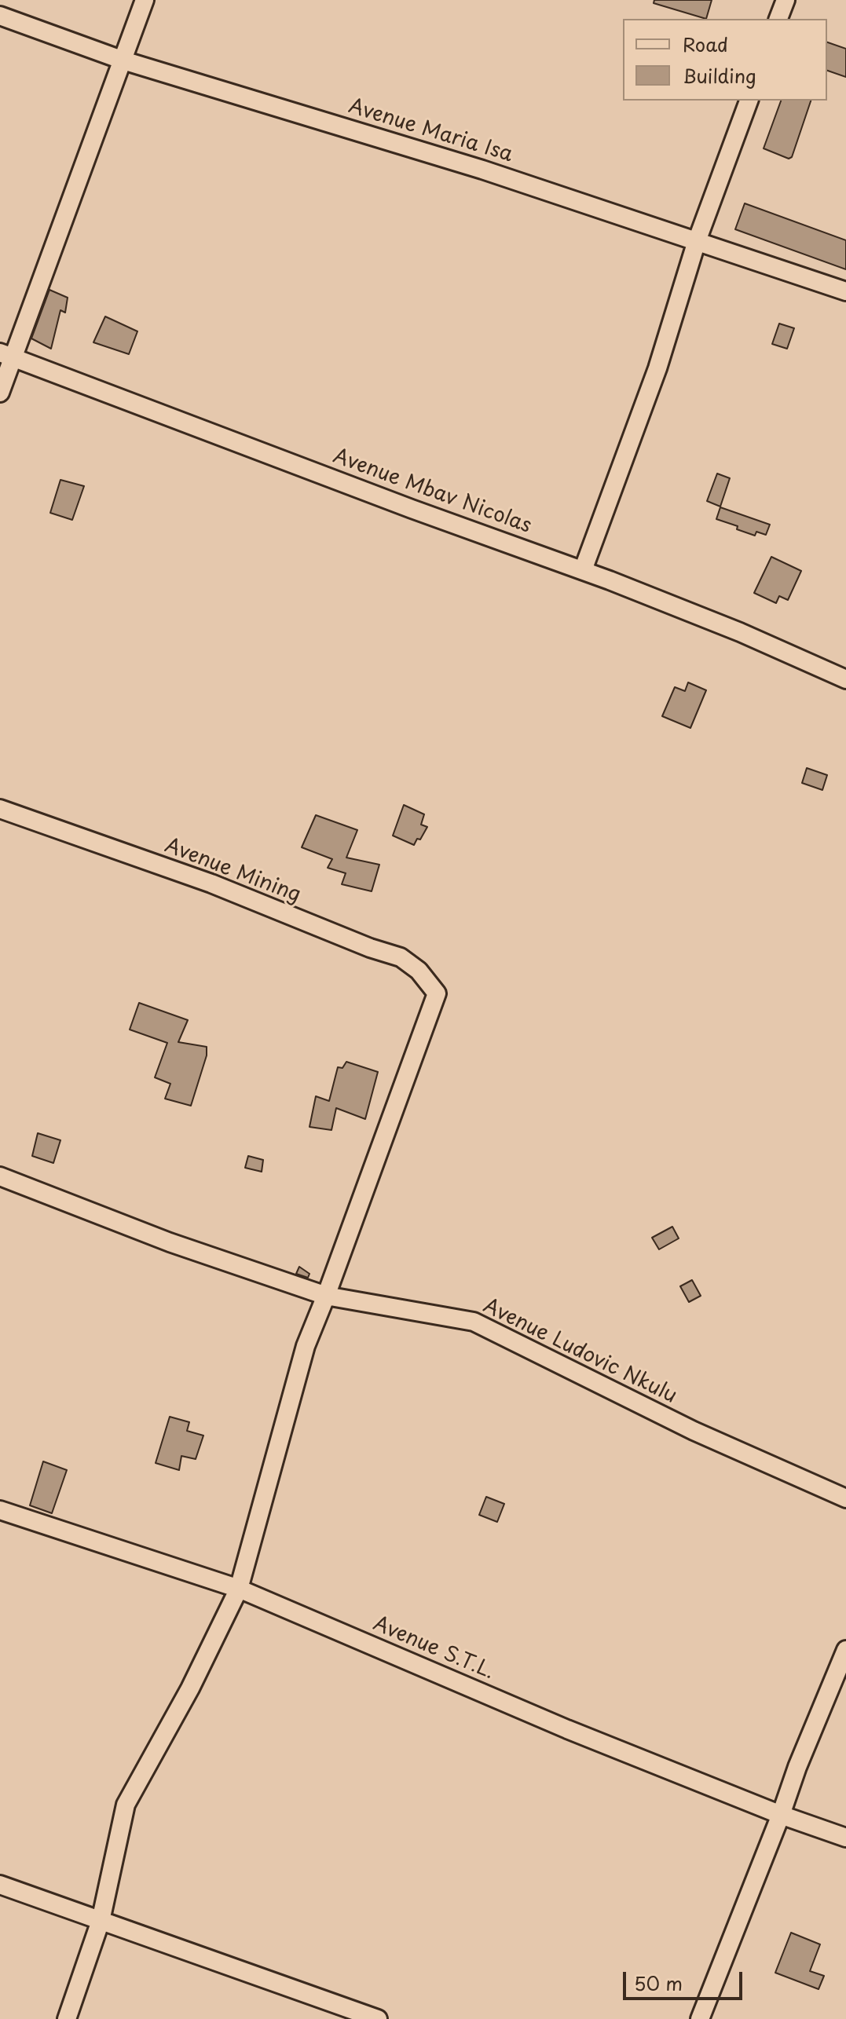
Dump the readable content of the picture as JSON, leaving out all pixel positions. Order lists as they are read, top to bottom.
{
  "streets": {
    "street": [
      "Avenue Maria Isa",
      "Avenue Mbav Nicolas",
      "Avenue Mining",
      "Avenue Ludovic Nkulu",
      "Avenue S.T.L."
    ]
  },
  "crossings": [
    ["Avenue Mining", "Avenue Ludovic Nkulu"]
  ],
  "legend": ["Road", "Building"],
  "scale_bar": "50 m"
}
